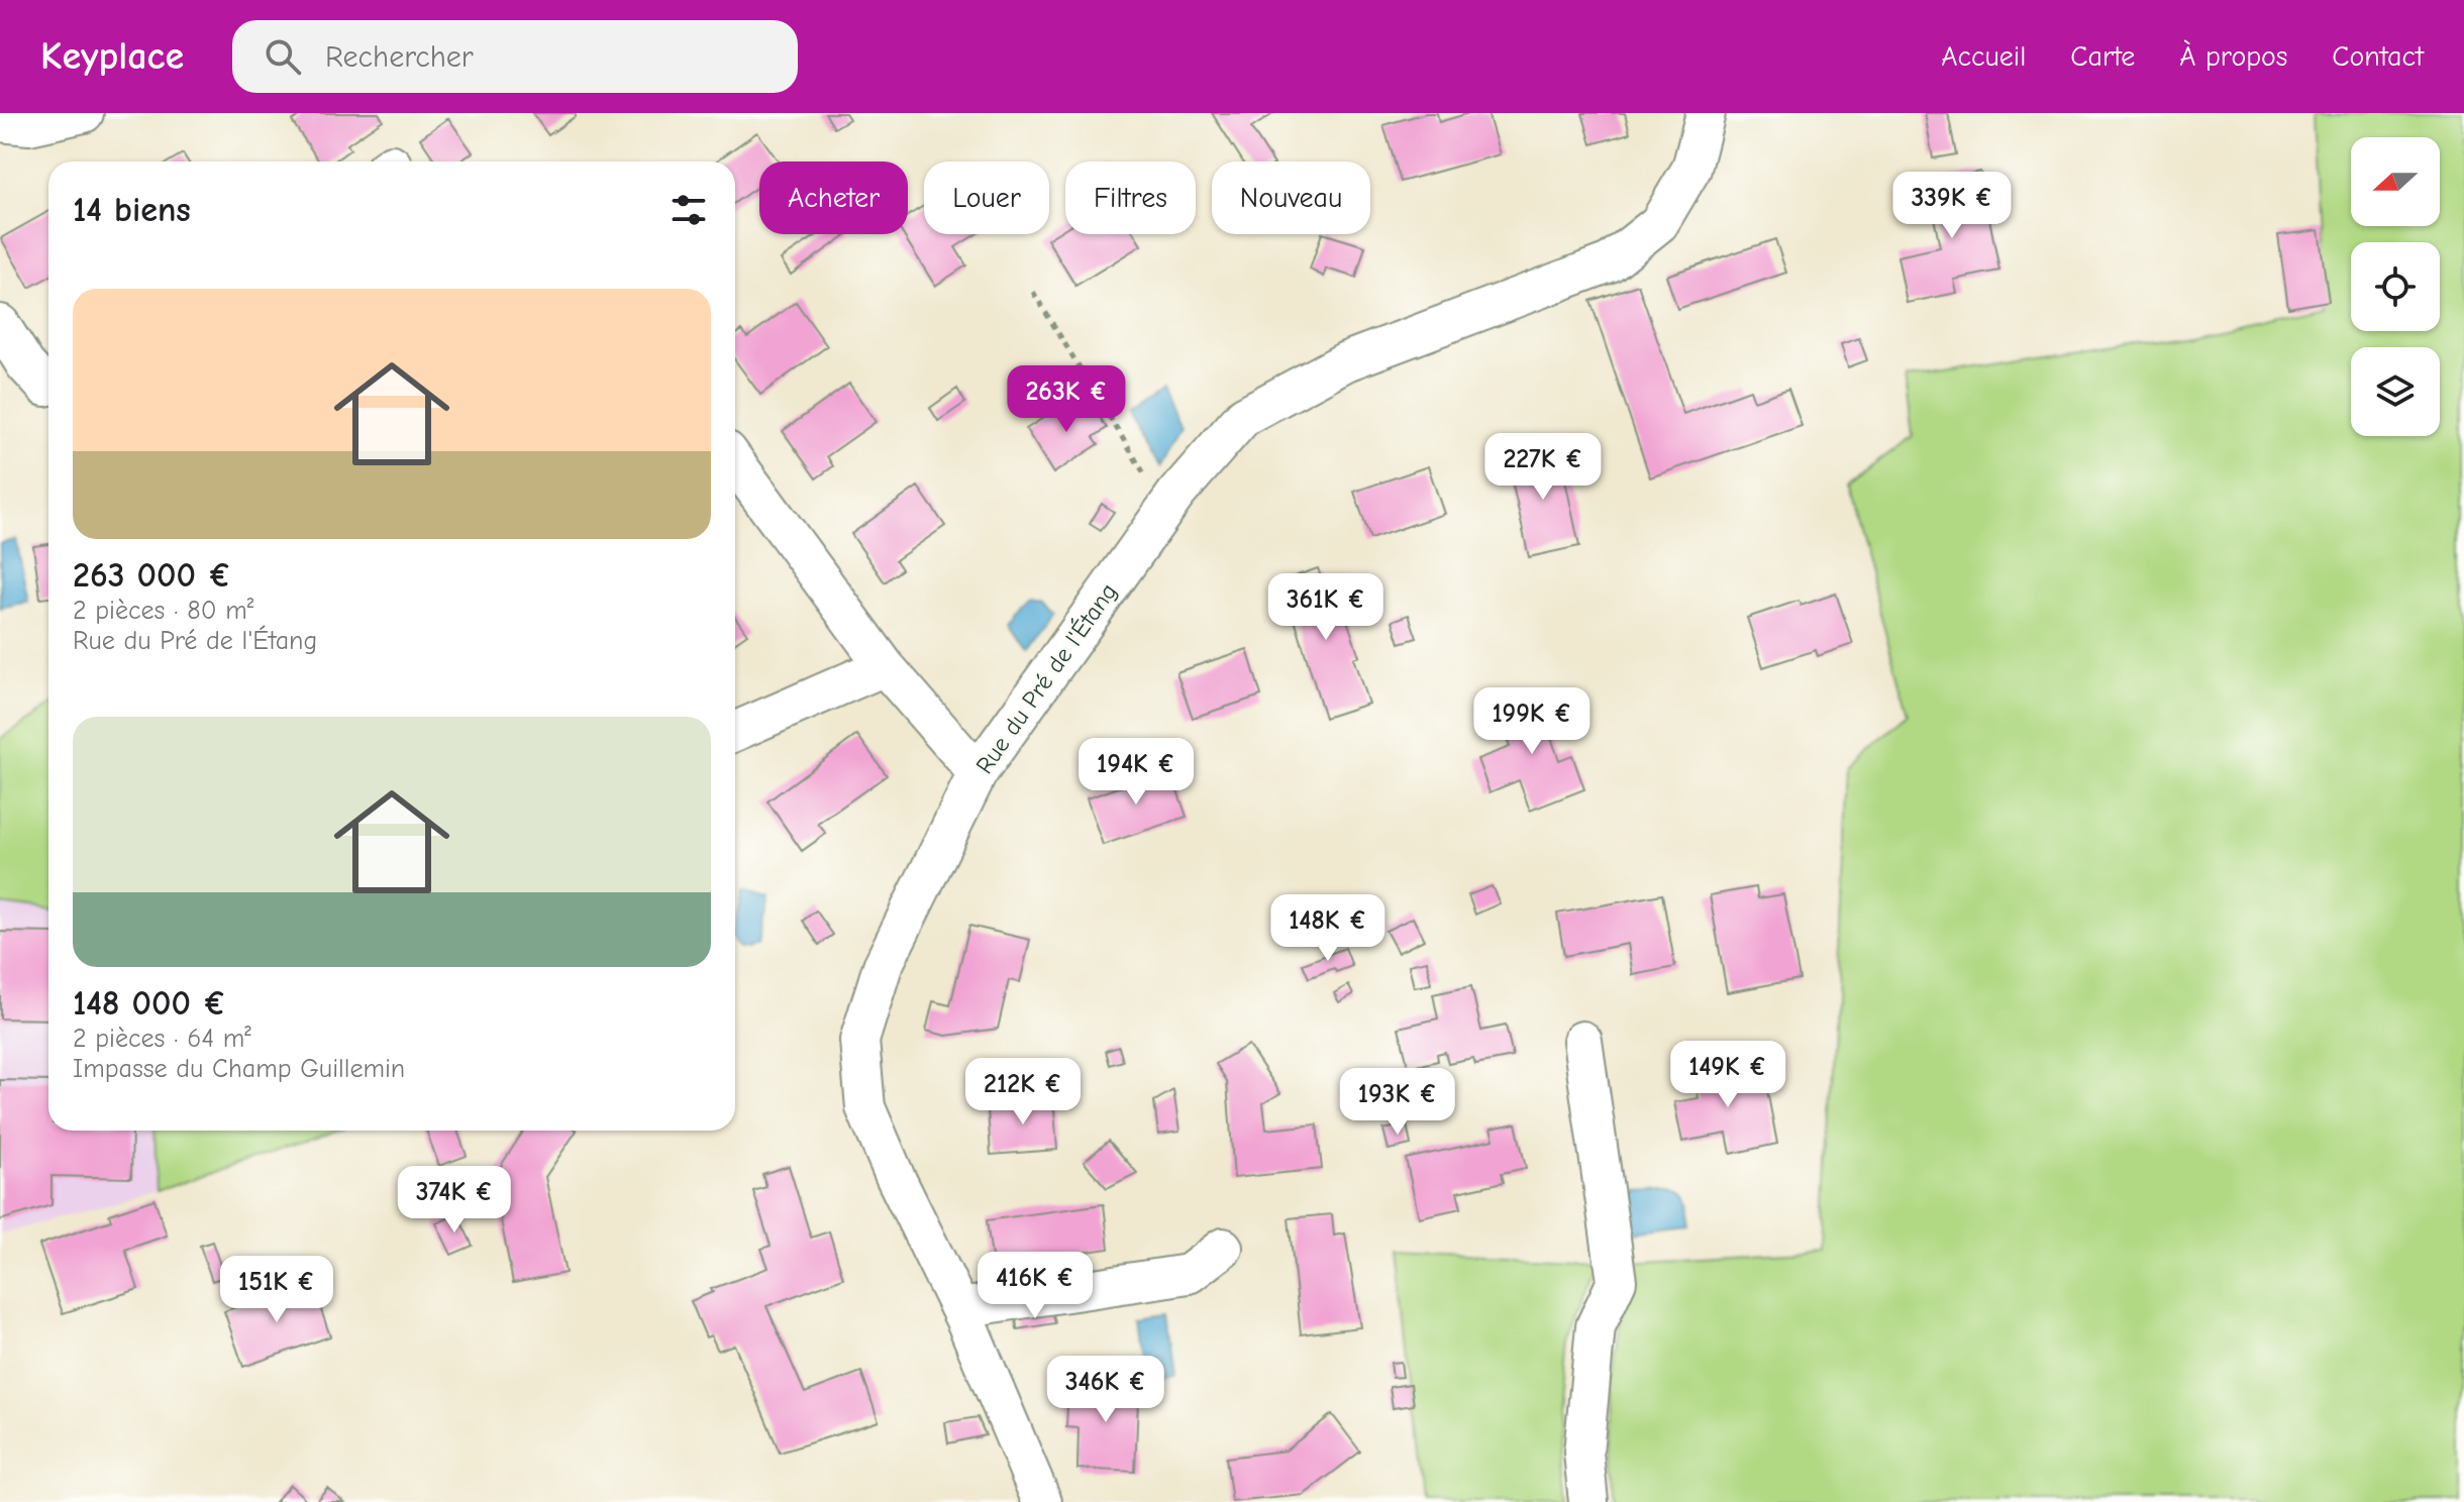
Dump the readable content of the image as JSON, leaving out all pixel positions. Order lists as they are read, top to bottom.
{
  "streets": {
    "street": ["Rue du Pré de l'Étang"]
  },
  "north": "left",
  "page": {
    "header": "Keyplace",
    "search": "Rechercher",
    "nav": [
      "Accueil",
      "Carte",
      "À propos",
      "Contact"
    ],
    "chip": [
      "Acheter",
      "Louer",
      "Filtres",
      "Nouveau"
    ],
    "heading": "14 biens",
    "price": [
      "339K €",
      "263K €",
      "227K €",
      "361K €",
      "199K €",
      "194K €",
      "148K €",
      "149K €",
      "212K €",
      "193K €",
      "374K €",
      "416K €",
      "151K €",
      "346K €"
    ],
    "list": [
      {
        "name": "263 000 €",
        "note": "2 pièces · 80 m² · Rue du Pré de l'Étang"
      },
      {
        "name": "148 000 €",
        "note": "2 pièces · 64 m² · Impasse du Champ Guillemin"
      }
    ]
  }
}
